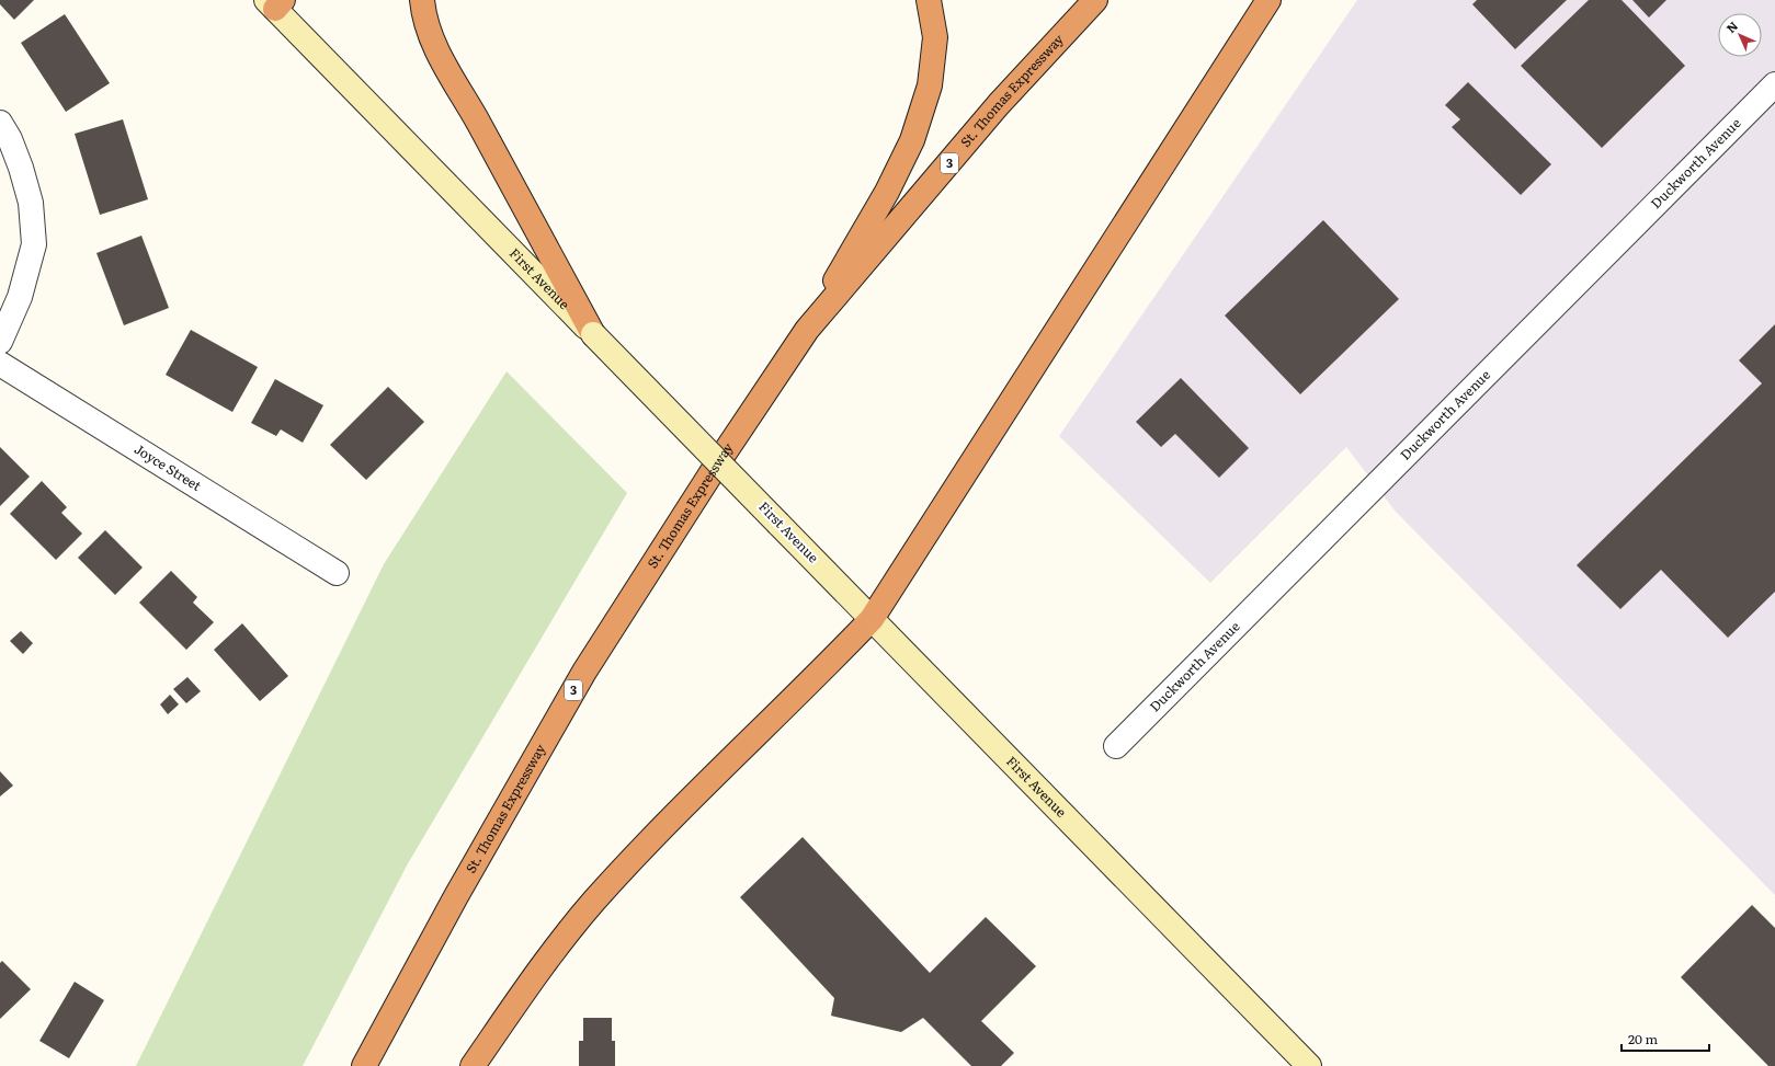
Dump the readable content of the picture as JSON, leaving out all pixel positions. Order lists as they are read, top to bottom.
{
  "streets": {
    "highway": ["St. Thomas Expressway", "3"],
    "main road": ["First Avenue"],
    "street": ["Duckworth Avenue", "Joyce Street"]
  },
  "scale_bar": "20 m",
  "north": "top left"
}
